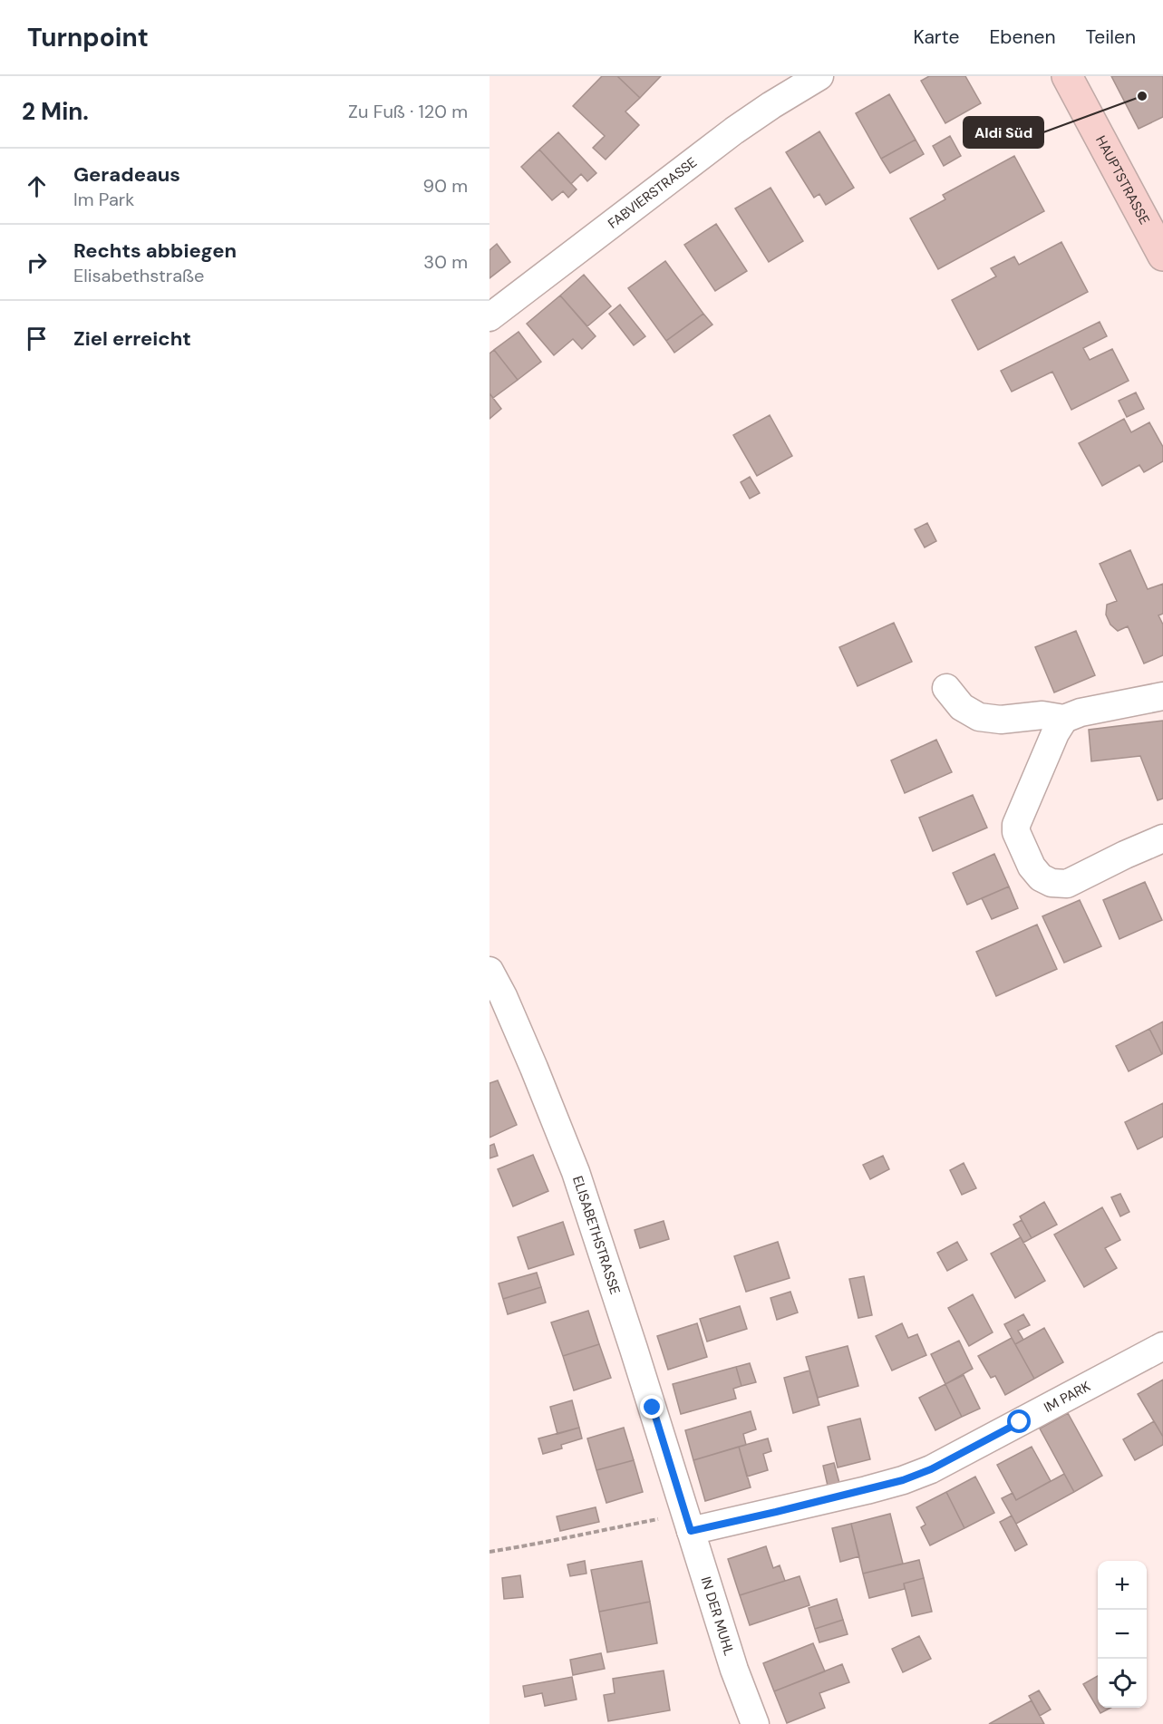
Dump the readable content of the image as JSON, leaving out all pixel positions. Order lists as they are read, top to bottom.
{
  "streets": {
    "main road": ["HAUPTSTRASSE"],
    "street": [
      "FABVIERSTRASSE",
      "ELISABETHSTRASSE",
      "IM PARK",
      "IN DER MUHL"
    ]
  },
  "crossings": [
    ["ELISABETHSTRASSE", "IM PARK"],
    ["ELISABETHSTRASSE", "IN DER MUHL"],
    ["IM PARK", "IN DER MUHL"]
  ],
  "places": ["Aldi Süd"],
  "page": {
    "header": "Turnpoint",
    "nav": ["Karte", "Ebenen", "Teilen"],
    "heading": ["2 Min.", "Zu Fuß · 120 m"],
    "list": [
      ["Geradeaus", "Im Park", "90 m"],
      ["Rechts abbiegen", "Elisabethstraße", "30 m"],
      "Ziel erreicht"
    ],
    "map_buttons": ["+", "−"]
  }
}
